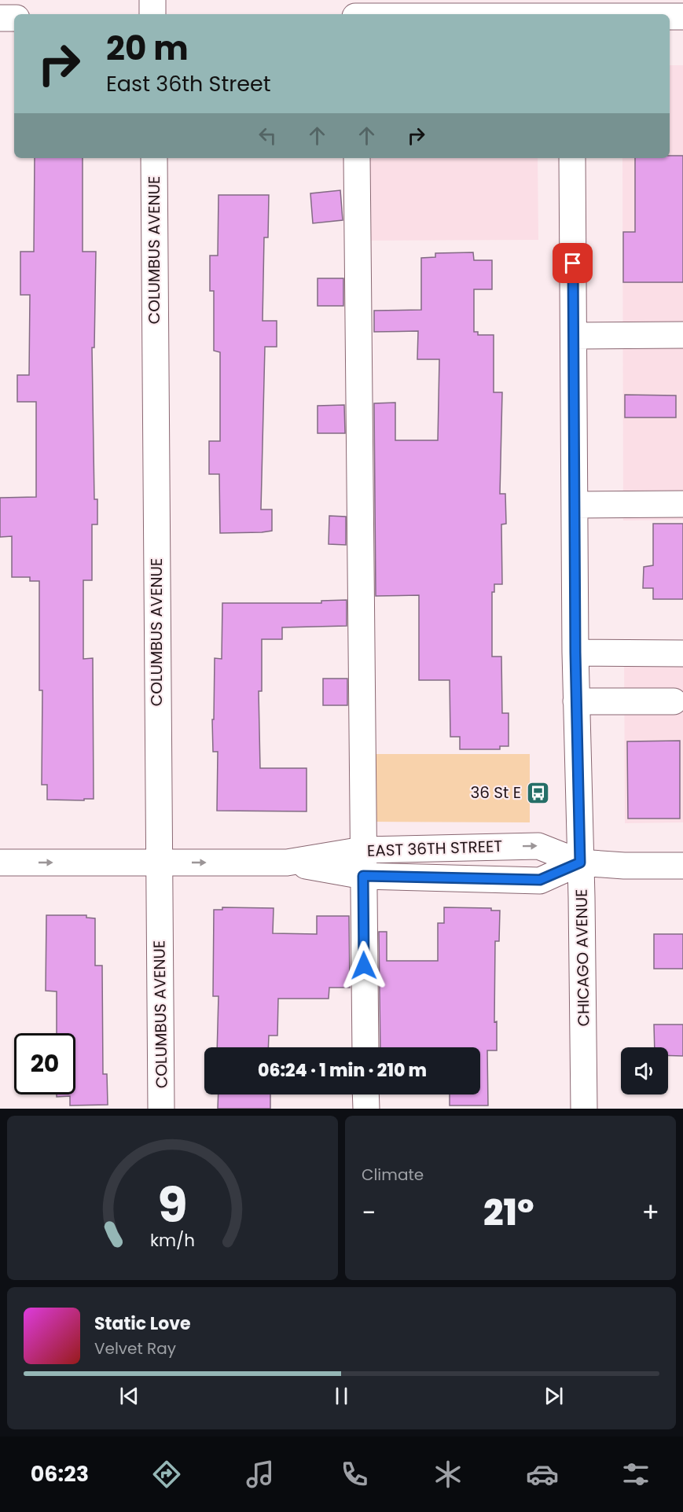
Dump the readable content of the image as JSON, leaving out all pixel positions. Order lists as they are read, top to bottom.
{
  "streets": {
    "street": ["COLUMBUS AVENUE", "EAST 36TH STREET", "CHICAGO AVENUE"]
  },
  "crossings": [
    ["COLUMBUS AVENUE", "EAST 36TH STREET"],
    ["EAST 36TH STREET", "CHICAGO AVENUE"]
  ],
  "places": {
    "bus stop": ["36 St E"]
  },
  "page": {
    "turn": ["20 m", "East 36th Street"],
    "limit": "20",
    "trip": "06:24 · 1 min · 210 m",
    "tile": "Climate",
    "heat": ["−", "21°", "+"],
    "song": ["Static Love", "Velvet Ray"],
    "tabs": "06:23",
    "gauge": ["9", "km/h"]
  }
}
